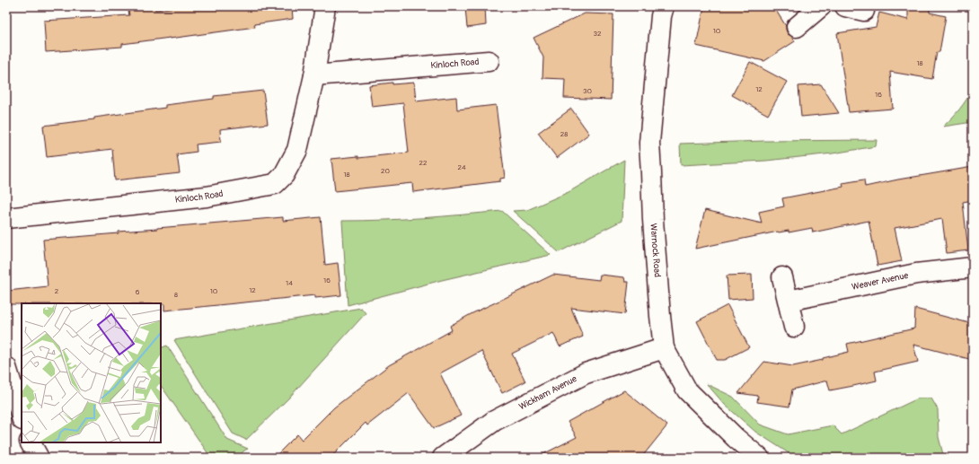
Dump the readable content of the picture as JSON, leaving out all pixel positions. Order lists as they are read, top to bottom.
{
  "streets": {
    "street": [
      "Kinloch Road",
      "Warnock Road",
      "Weaver Avenue",
      "Wickham Avenue"
    ]
  },
  "crossings": [
    ["Warnock Road", "Wickham Avenue"]
  ],
  "house_numbers": [
    "10",
    "32",
    "18",
    "12",
    "30",
    "16",
    "28",
    "22",
    "24",
    "20",
    "18",
    "16",
    "14",
    "12",
    "2",
    "10",
    "6",
    "8"
  ]
}
